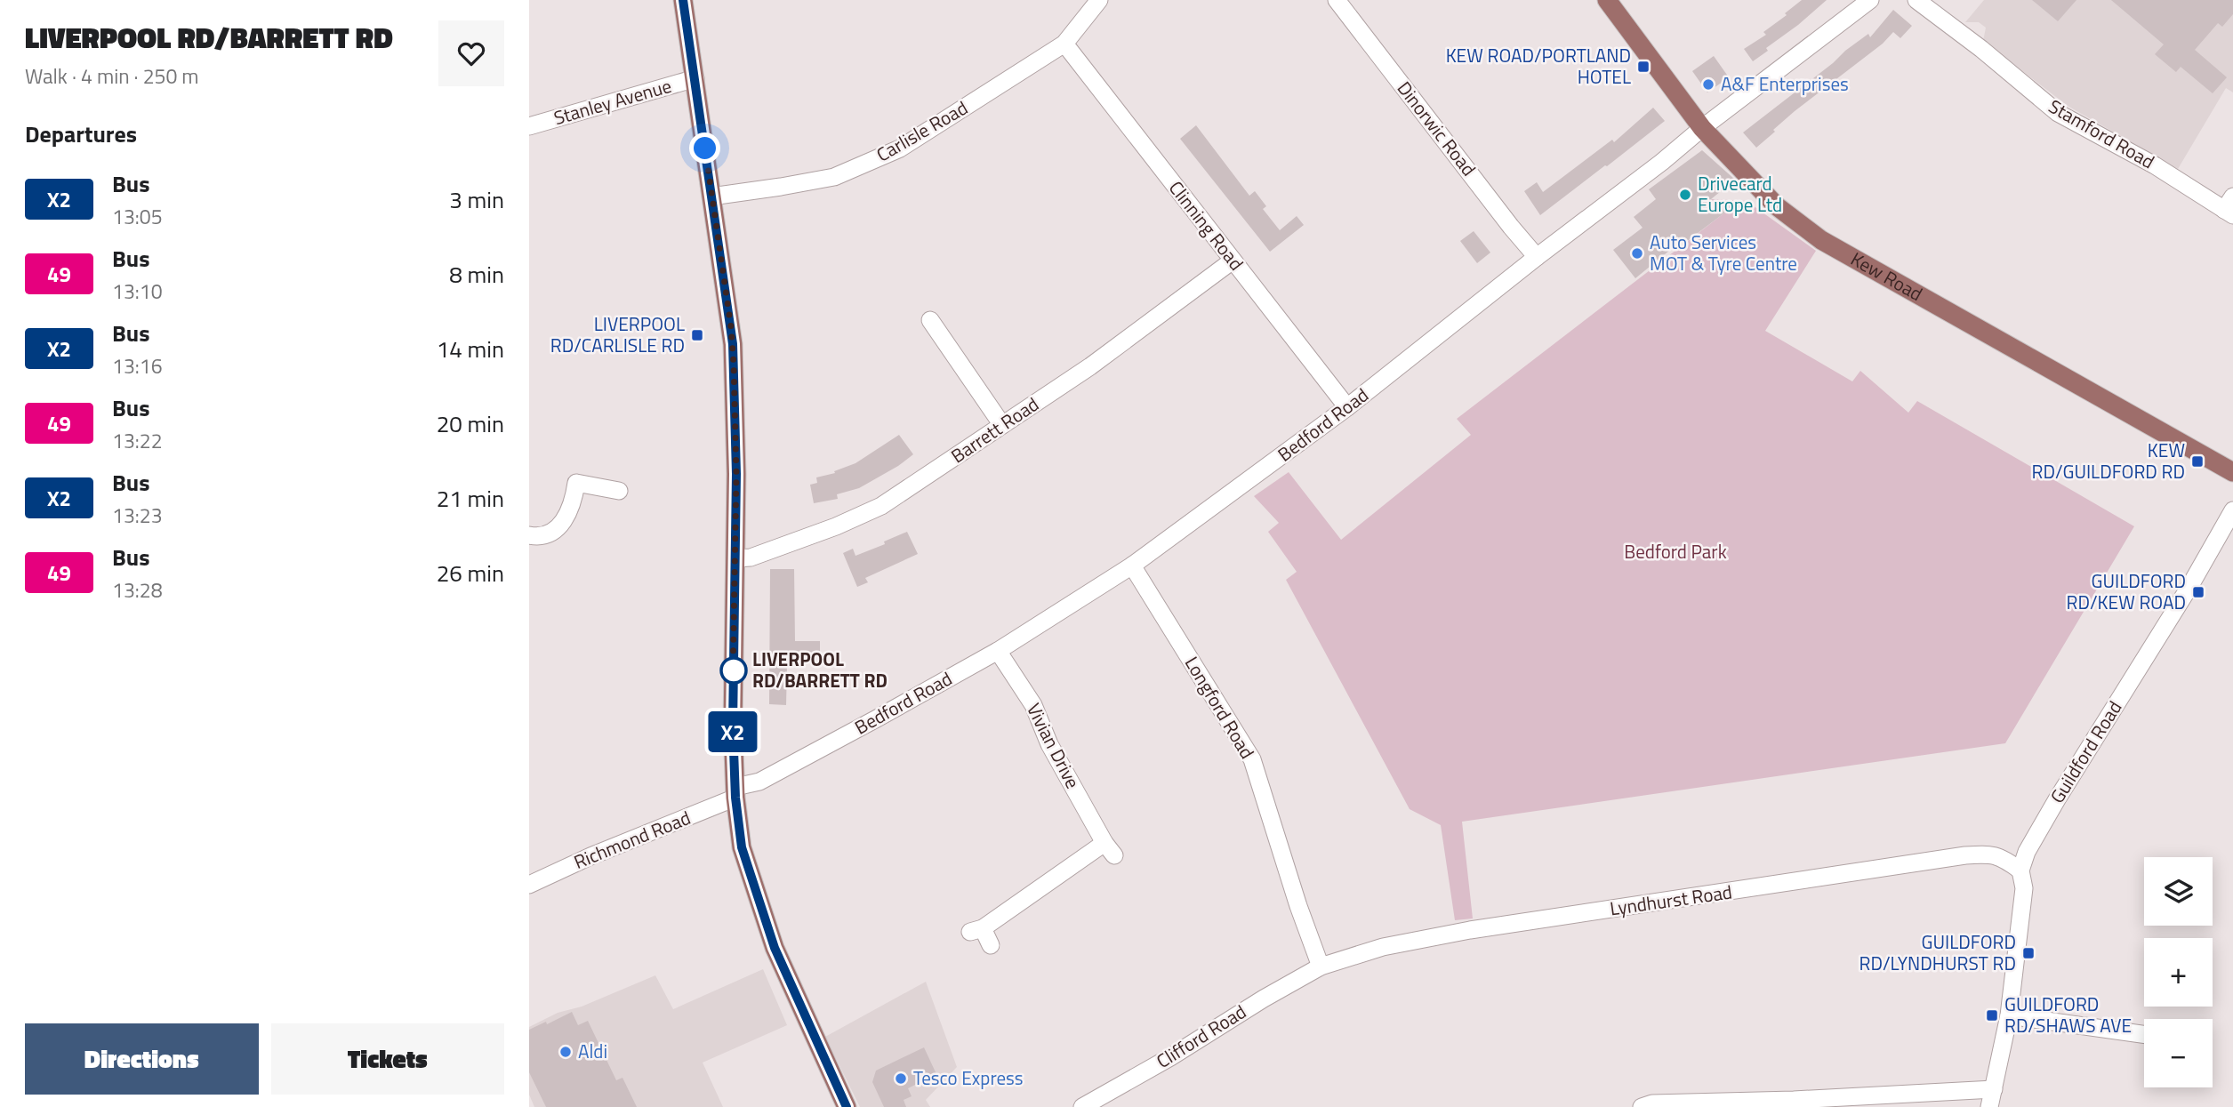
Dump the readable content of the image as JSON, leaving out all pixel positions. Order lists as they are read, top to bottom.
{
  "streets": {
    "main road": ["Kew Road"],
    "street": [
      "Stanley Avenue",
      "Dinorwic Road",
      "Carlisle Road",
      "Stamford Road",
      "Clinning Road",
      "Bedford Road",
      "Barrett Road",
      "Longford Road",
      "Vivian Drive",
      "Guildford Road",
      "Richmond Road",
      "Lyndhurst Road",
      "Clifford Road"
    ]
  },
  "crossings": [
    ["Dinorwic Road", "Bedford Road"],
    ["Carlisle Road", "Clinning Road"],
    ["Clinning Road", "Bedford Road"],
    ["Clinning Road", "Barrett Road"],
    ["Kew Road", "Bedford Road"],
    ["Bedford Road", "Longford Road"],
    ["Bedford Road", "Vivian Drive"],
    ["Bedford Road", "Richmond Road"],
    ["Longford Road", "Lyndhurst Road"],
    ["Longford Road", "Clifford Road"],
    ["Guildford Road", "Lyndhurst Road"],
    ["Lyndhurst Road", "Clifford Road"]
  ],
  "parks": ["Bedford Park"],
  "places": {
    "transit": [
      "KEW ROAD/PORTLAND HOTEL",
      "LIVERPOOL RD/CARLISLE RD",
      "KEW RD/GUILDFORD RD",
      "GUILDFORD RD/KEW ROAD",
      "GUILDFORD RD/LYNDHURST RD",
      "GUILDFORD RD/SHAWS AVE"
    ],
    "other": [
      "A&F Enterprises",
      "Drivecard Europe Ltd",
      "Auto Services MOT & Tyre Centre",
      "LIVERPOOL RD/BARRETT RD",
      "Aldi",
      "Tesco Express"
    ]
  },
  "lines": ["bus line X2"],
  "page": {
    "heading": [
      ["LIVERPOOL RD/BARRETT RD", "Walk · 4 min · 250 m"],
      "Departures"
    ],
    "on_map": "X2",
    "list": [
      {
        "mark": "X2",
        "name": "Bus",
        "note": "13:05",
        "value": "3 min"
      },
      {
        "mark": "49",
        "name": "Bus",
        "note": "13:10",
        "value": "8 min"
      },
      {
        "mark": "X2",
        "name": "Bus",
        "note": "13:16",
        "value": "14 min"
      },
      {
        "mark": "49",
        "name": "Bus",
        "note": "13:22",
        "value": "20 min"
      },
      {
        "mark": "X2",
        "name": "Bus",
        "note": "13:23",
        "value": "21 min"
      },
      {
        "mark": "49",
        "name": "Bus",
        "note": "13:28",
        "value": "26 min"
      }
    ],
    "map_buttons": ["+", "−"],
    "buttons": ["Directions", "Tickets"]
  }
}
